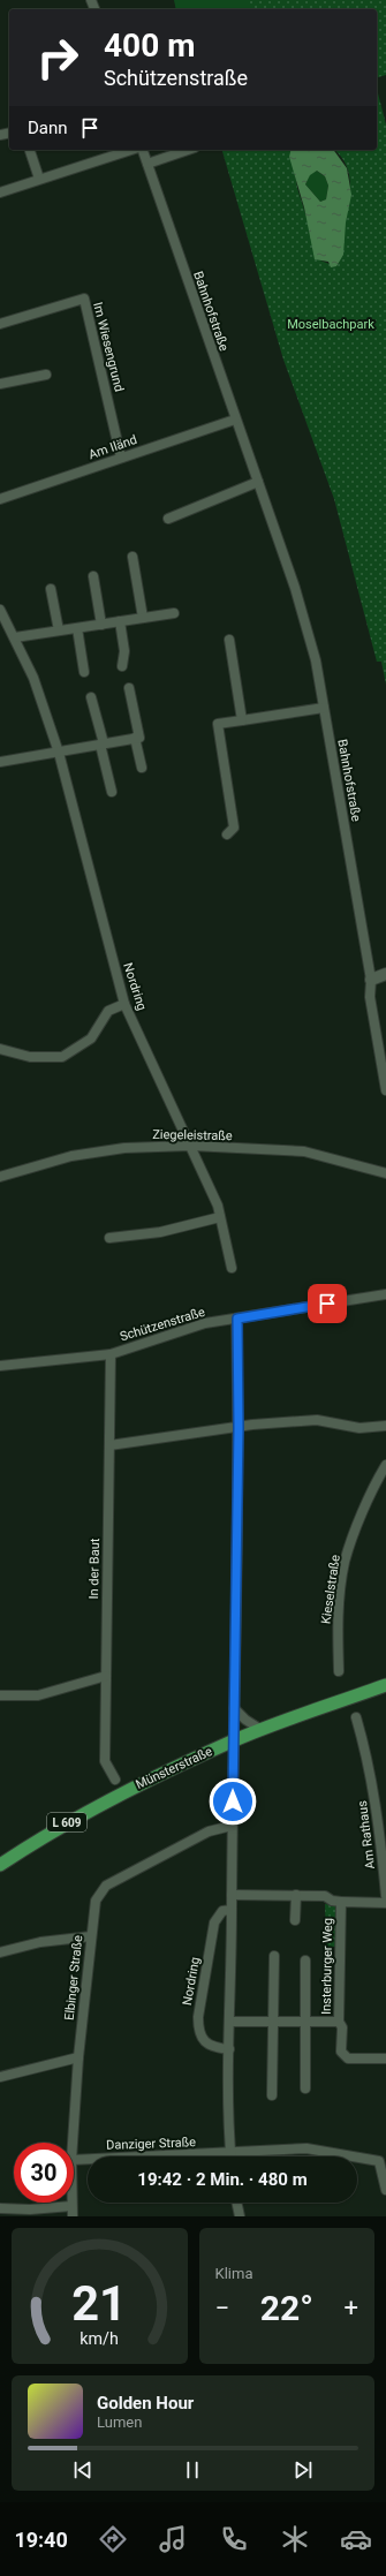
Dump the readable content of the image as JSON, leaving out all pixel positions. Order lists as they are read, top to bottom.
{
  "streets": {
    "main road": ["Münsterstraße", "L 609"],
    "street": [
      "Bahnhofstraße",
      "Im Wiesengrund",
      "Am Iländ",
      "Nordring",
      "Ziegeleistraße",
      "Schützenstraße",
      "In der Baut",
      "Kieselstraße",
      "Am Rathaus",
      "Insterburger Weg",
      "Elbinger Straße",
      "Danziger Straße"
    ]
  },
  "crossings": [
    ["Bahnhofstraße", "Am Iländ"],
    ["Im Wiesengrund", "Am Iländ"],
    ["Nordring", "Ziegeleistraße"],
    ["Schützenstraße", "In der Baut"]
  ],
  "parks": ["Moselbachpark"],
  "page": {
    "turn": ["400 m", "Schützenstraße"],
    "then": "Dann",
    "limit": "30",
    "trip": "19:42 · 2 Min. · 480 m",
    "tile": "Klima",
    "heat": ["−", "22°", "+"],
    "song": ["Golden Hour", "Lumen"],
    "tabs": "19:40",
    "gauge": ["21", "km/h"]
  }
}
